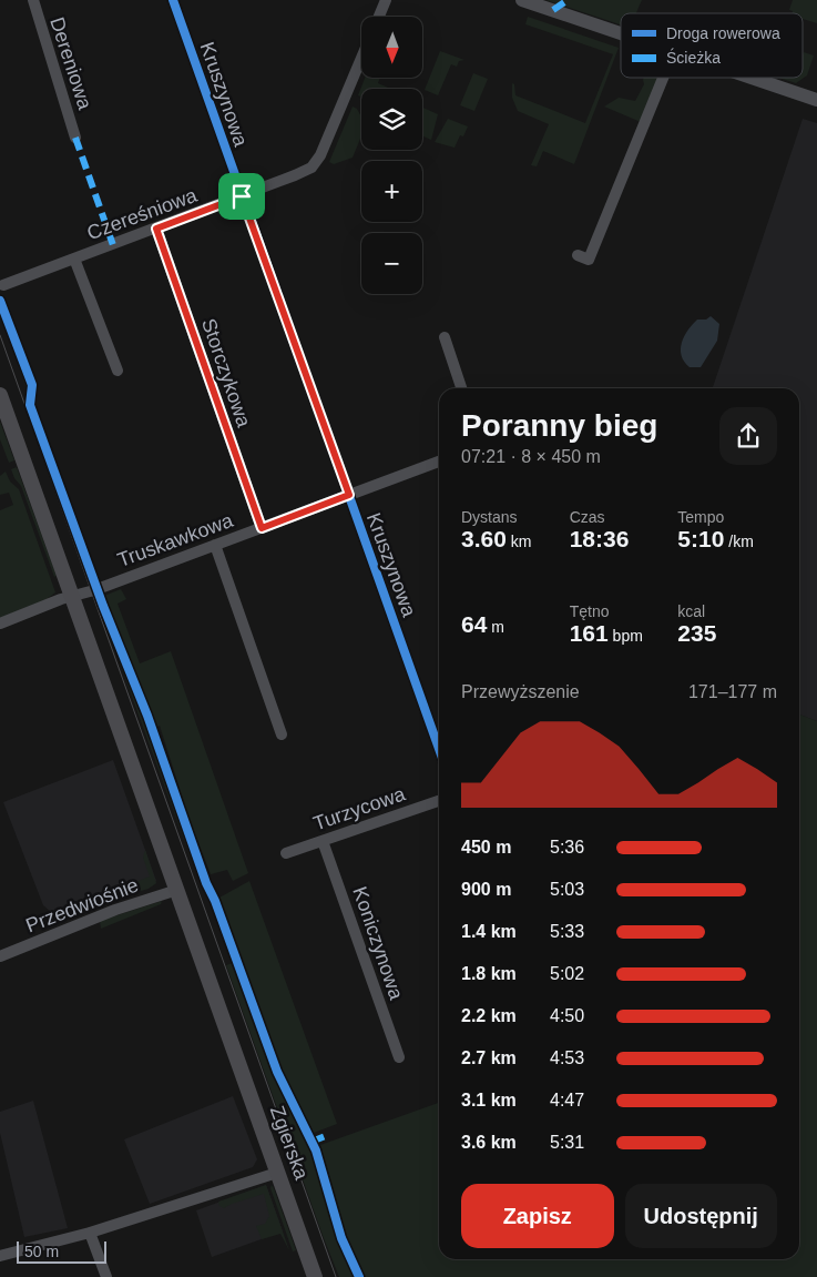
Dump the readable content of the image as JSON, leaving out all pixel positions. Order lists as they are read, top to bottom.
{
  "streets": {
    "main road": ["Zgierska"],
    "street": [
      "Dereniowa",
      "Kruszynowa",
      "Czereśniowa",
      "Storczykowa",
      "Truskawkowa",
      "Turzycowa",
      "Przedwiośnie",
      "Koniczynowa"
    ]
  },
  "crossings": [
    ["Kruszynowa", "Czereśniowa"],
    ["Kruszynowa", "Truskawkowa"],
    ["Czereśniowa", "Storczykowa"],
    ["Storczykowa", "Truskawkowa"],
    ["Truskawkowa", "Zgierska"],
    ["Turzycowa", "Koniczynowa"],
    ["Przedwiośnie", "Zgierska"]
  ],
  "legend": ["Droga rowerowa", "Ścieżka"],
  "scale_bar": "50 m",
  "north": "bottom",
  "page": {
    "map_buttons": ["+", "−"],
    "heading": ["Poranny bieg", "07:21 · 8 × 450 m"],
    "stats": [
      ["Dystans", "3.60 km"],
      ["Czas", "18:36"],
      ["Tempo", "5:10 /km"],
      ["64 m"],
      ["Tętno", "161 bpm"],
      ["kcal", "235"]
    ],
    "chart": ["Przewyższenie", "171–177 m"],
    "list": [
      {
        "name": "450 m",
        "note": "5:36"
      },
      {
        "name": "900 m",
        "note": "5:03"
      },
      {
        "name": "1.4 km",
        "note": "5:33"
      },
      {
        "name": "1.8 km",
        "note": "5:02"
      },
      {
        "name": "2.2 km",
        "note": "4:50"
      },
      {
        "name": "2.7 km",
        "note": "4:53"
      },
      {
        "name": "3.1 km",
        "note": "4:47"
      },
      {
        "name": "3.6 km",
        "note": "5:31"
      }
    ],
    "buttons": ["Zapisz", "Udostępnij"],
    "scale": "50 m"
  }
}
